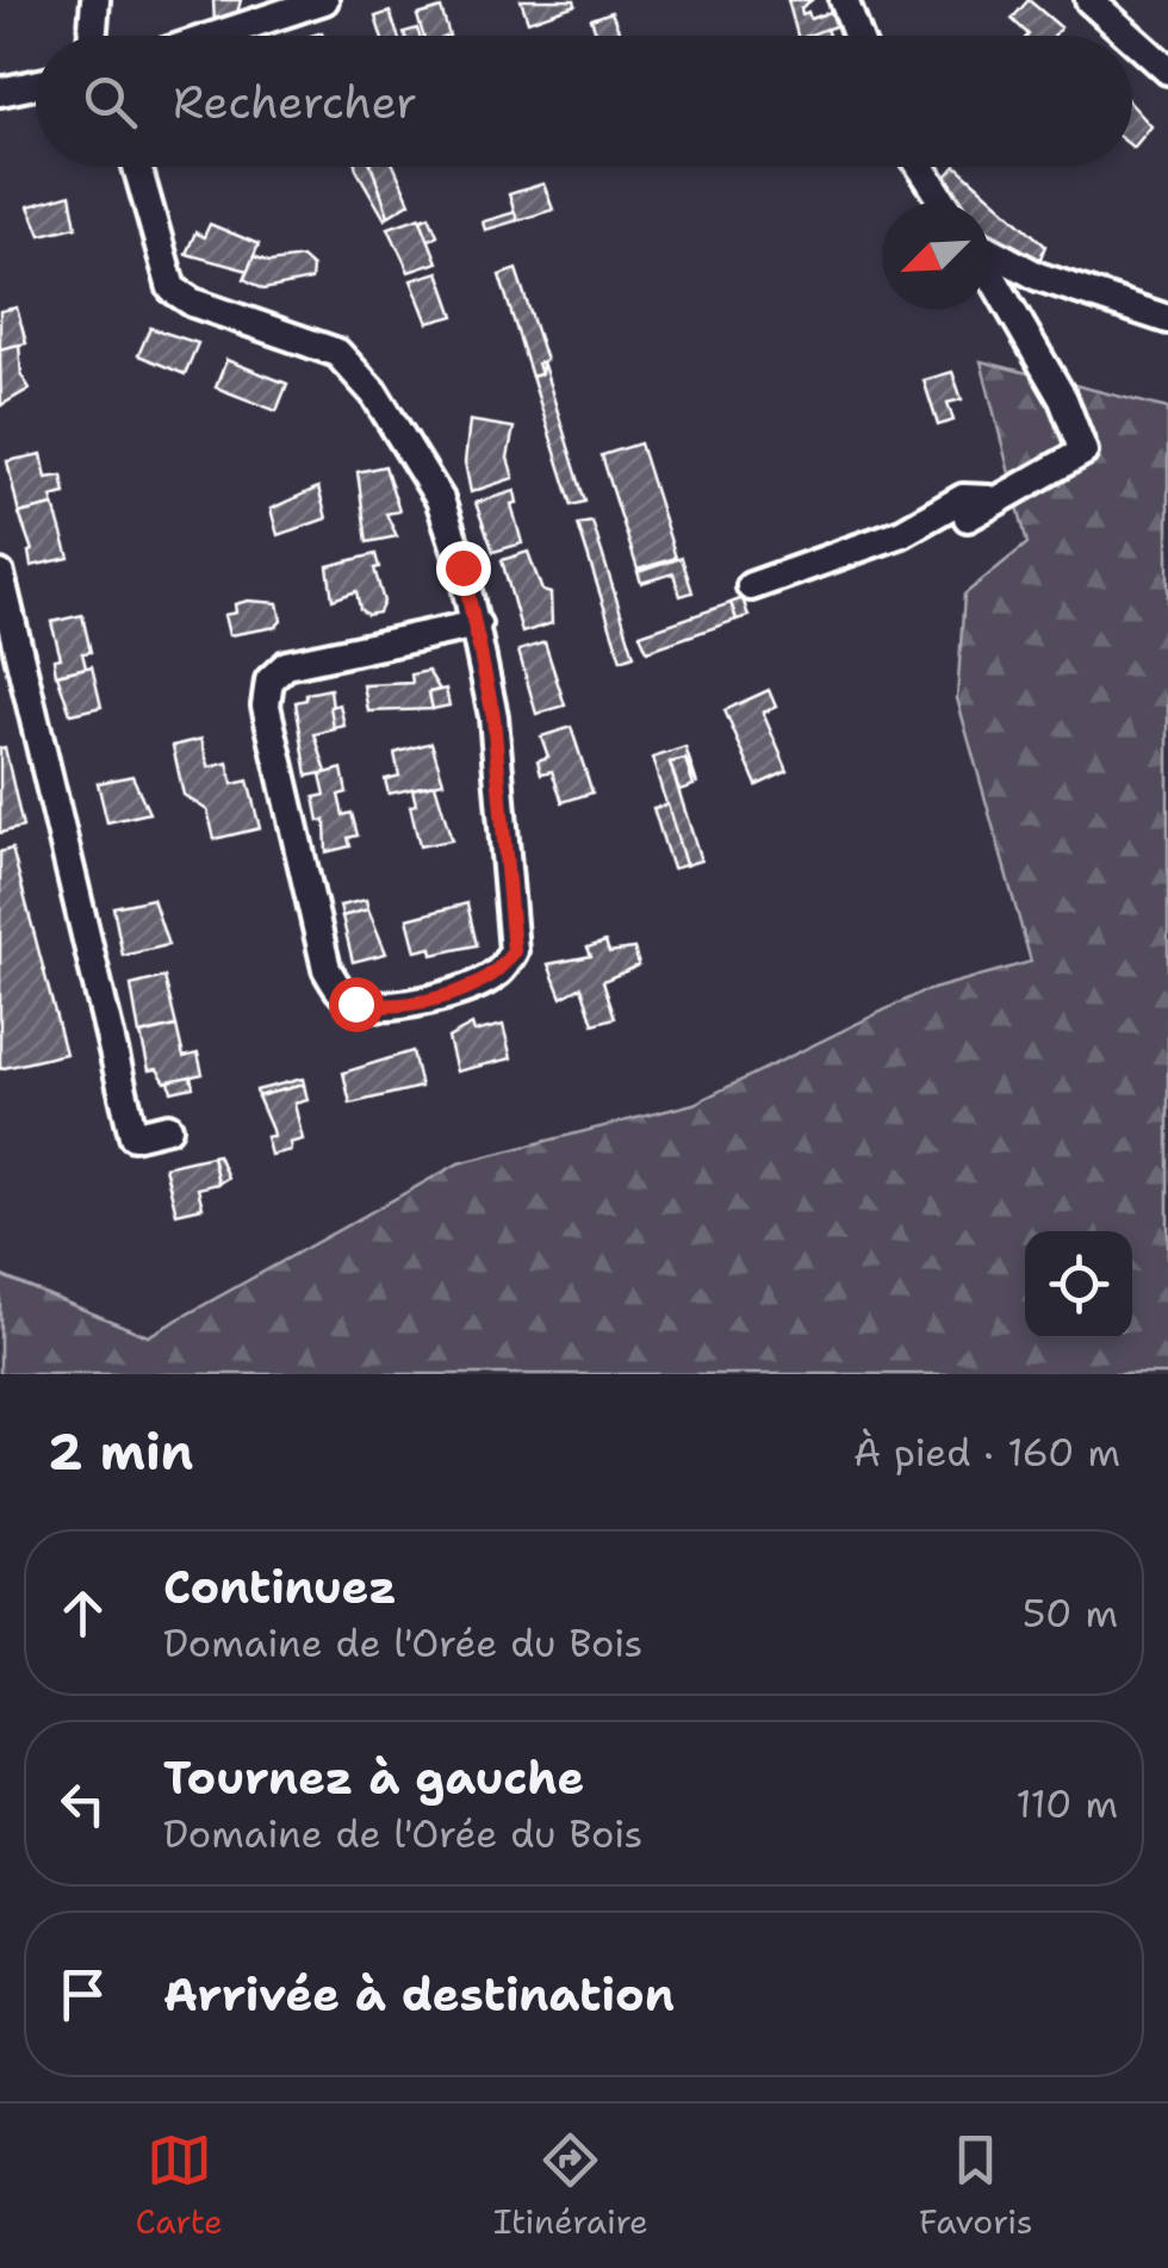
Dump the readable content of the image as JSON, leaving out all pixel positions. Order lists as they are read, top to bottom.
{
  "north": "bottom left",
  "page": {
    "search": "Rechercher",
    "heading": ["2 min", "À pied · 160 m"],
    "list": [
      ["Continuez", "Domaine de l'Orée du Bois", "50 m"],
      ["Tournez à gauche", "Domaine de l'Orée du Bois", "110 m"],
      "Arrivée à destination"
    ],
    "nav": ["Carte", "Itinéraire", "Favoris"]
  }
}
